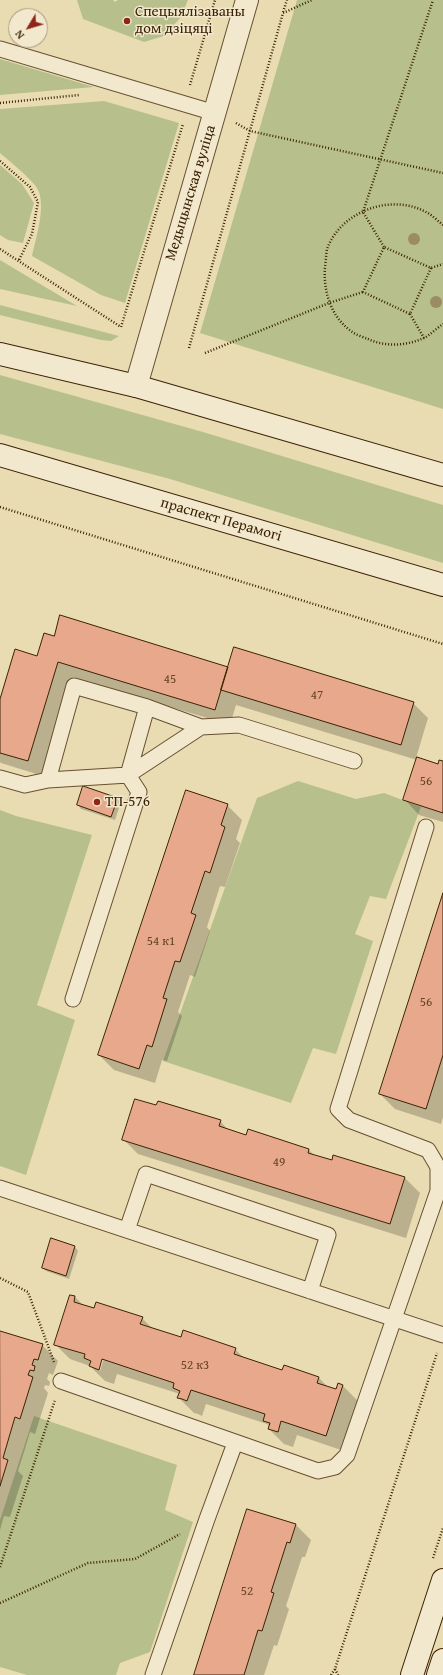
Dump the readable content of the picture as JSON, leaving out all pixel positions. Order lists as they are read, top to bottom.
{
  "streets": {
    "main road": ["Медыцынская вуліца", "праспект Перамогі"]
  },
  "places": ["Спецыялізаваны дом дзіцяці", "ТП-576"],
  "house_numbers": [
    "45",
    "47",
    "56",
    "54 к1",
    "56",
    "49",
    "52 к3",
    "52"
  ],
  "north": "bottom left"
}
